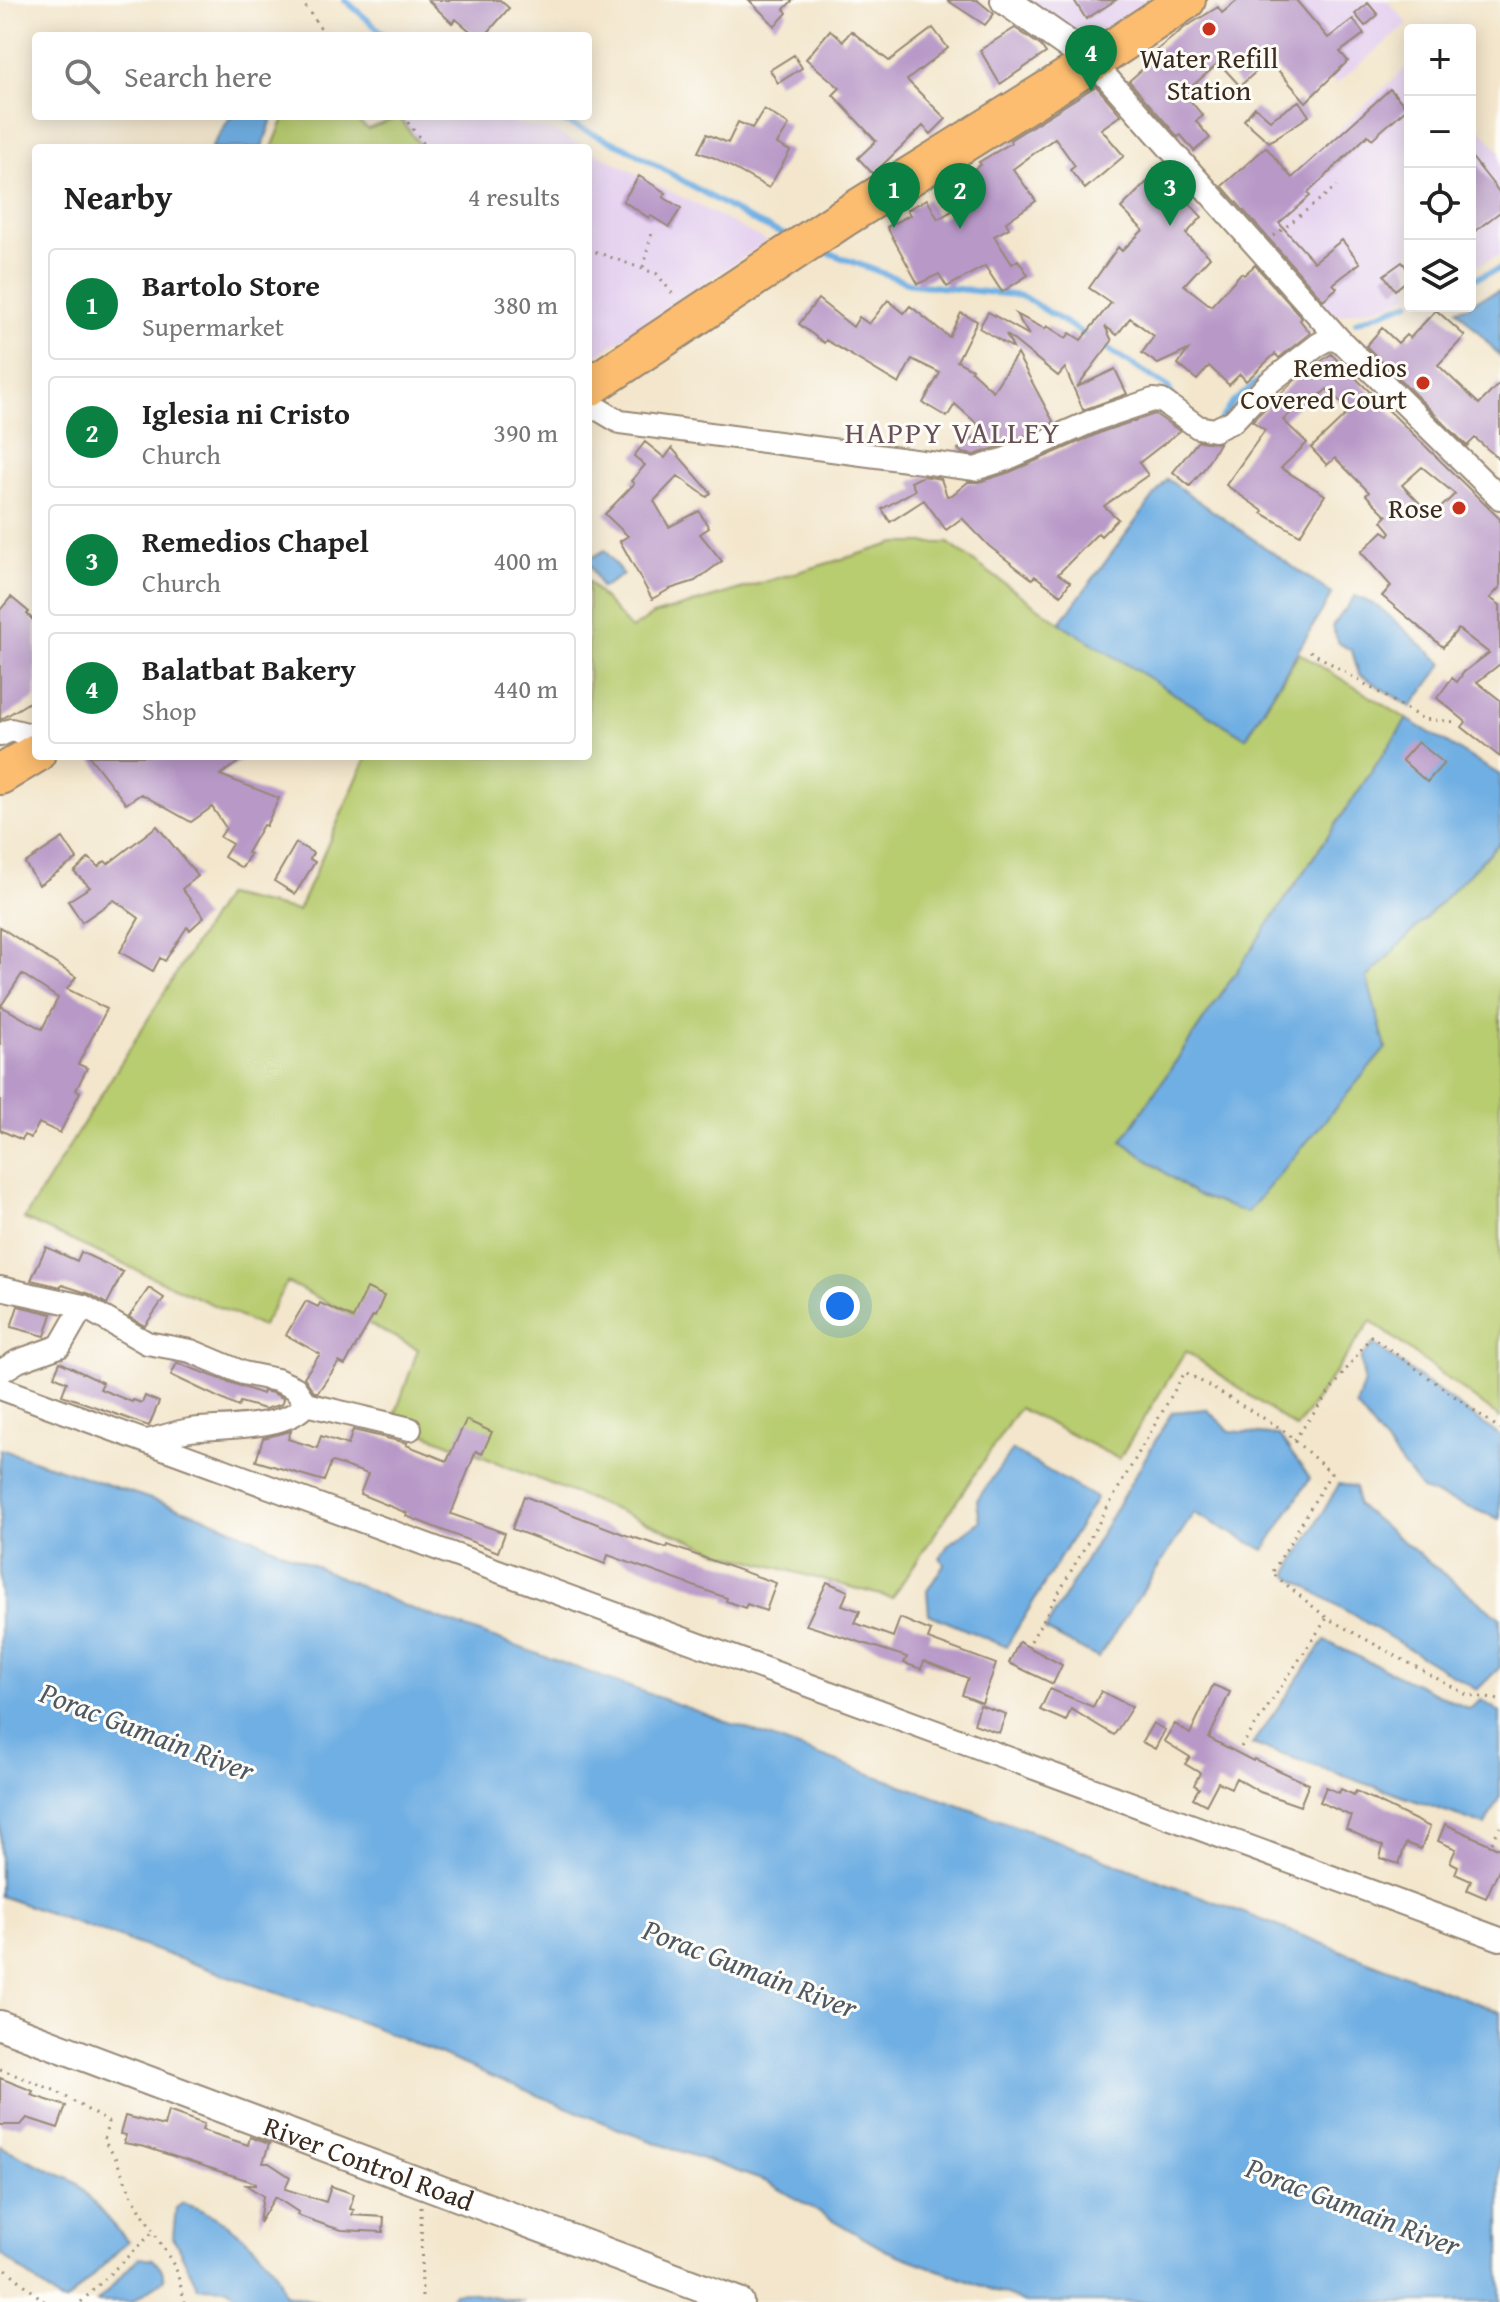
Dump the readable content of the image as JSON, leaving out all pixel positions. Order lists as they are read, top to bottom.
{
  "streets": {
    "street": ["River Control Road"]
  },
  "districts": ["HAPPY VALLEY"],
  "water": ["Porac Gumain River"],
  "places": ["Water Refill Station", "Remedios Covered Court", "Rose"],
  "page": {
    "map_buttons": ["+", "−"],
    "pins": [
      "4",
      "3",
      "1",
      "2"
    ],
    "search": "Search here",
    "heading": ["Nearby", "4 results"],
    "list": [
      {
        "mark": "1",
        "name": "Bartolo Store",
        "note": "Supermarket",
        "value": "380 m"
      },
      {
        "mark": "2",
        "name": "Iglesia ni Cristo",
        "note": "Church",
        "value": "390 m"
      },
      {
        "mark": "3",
        "name": "Remedios Chapel",
        "note": "Church",
        "value": "400 m"
      },
      {
        "mark": "4",
        "name": "Balatbat Bakery",
        "note": "Shop",
        "value": "440 m"
      }
    ]
  }
}
